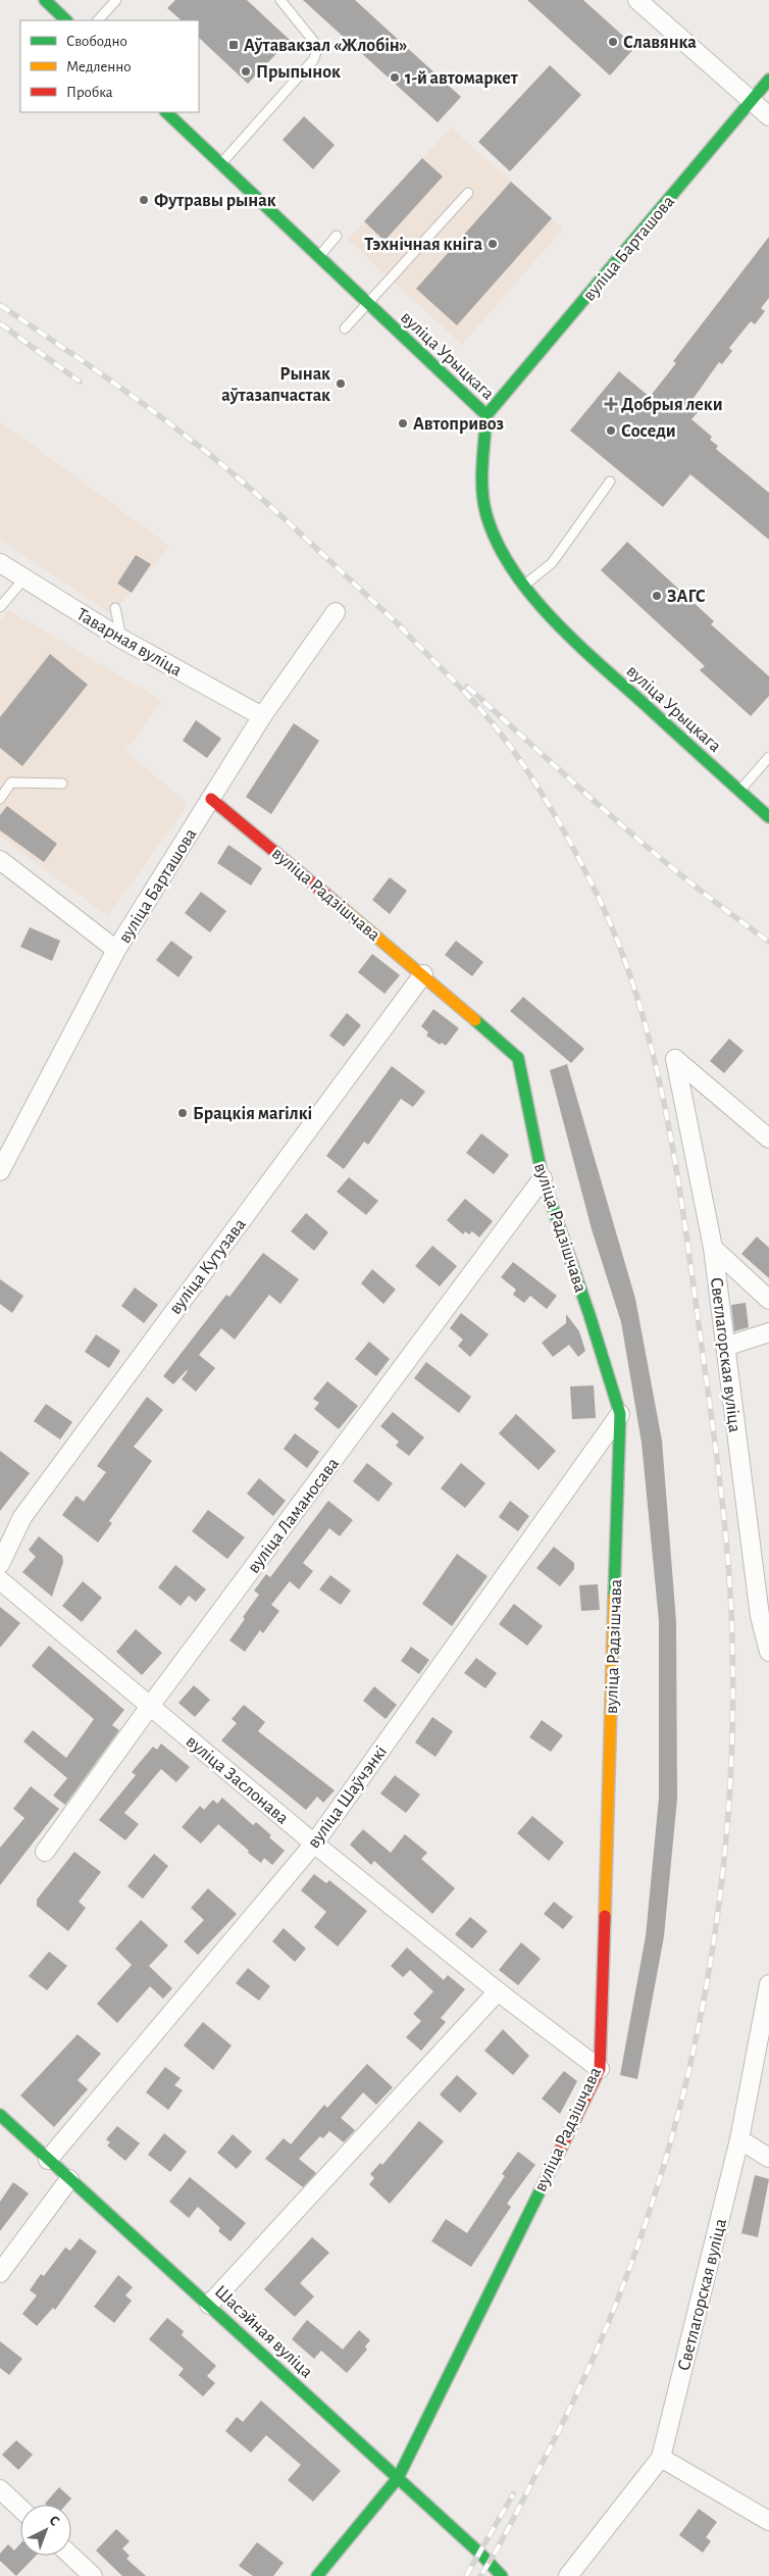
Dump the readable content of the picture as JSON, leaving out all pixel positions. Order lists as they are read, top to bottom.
{
  "streets": {
    "main road": [
      "вуліца Барташова",
      "вуліца Урыцкага",
      "вуліца Радзішчава",
      "Шасэйная вуліца"
    ],
    "street": [
      "Таварная вуліца",
      "вуліца Кутузава",
      "Светлагорская вуліца",
      "вуліца Ламаносава",
      "вуліца Заслонава",
      "вуліца Шаўчэнкі"
    ]
  },
  "crossings": [
    ["вуліца Барташова", "вуліца Урыцкага"],
    ["вуліца Барташова", "Таварная вуліца"],
    ["вуліца Барташова", "вуліца Радзішчава"],
    ["вуліца Радзішчава", "вуліца Кутузава"],
    ["вуліца Радзішчава", "вуліца Ламаносава"],
    ["вуліца Радзішчава", "вуліца Заслонава"],
    ["вуліца Радзішчава", "вуліца Шаўчэнкі"],
    ["вуліца Радзішчава", "Шасэйная вуліца"],
    ["вуліца Ламаносава", "вуліца Заслонава"],
    ["вуліца Заслонава", "вуліца Шаўчэнкі"],
    ["вуліца Шаўчэнкі", "Шасэйная вуліца"]
  ],
  "places": {
    "other": [
      "Славянка",
      "Прыпынок",
      "1-й автомаркет",
      "Футравы рынак",
      "Тэхнічная кніга",
      "Рынак аўтазапчастак",
      "Автопривоз",
      "Соседи",
      "ЗАГС",
      "Брацкія магілкі"
    ],
    "transit": ["Аўтавакзал «Жлобін»"],
    "health": ["Добрыя леки"]
  },
  "legend": ["Свободно", "Медленно", "Пробка"],
  "north": "top right"
}
